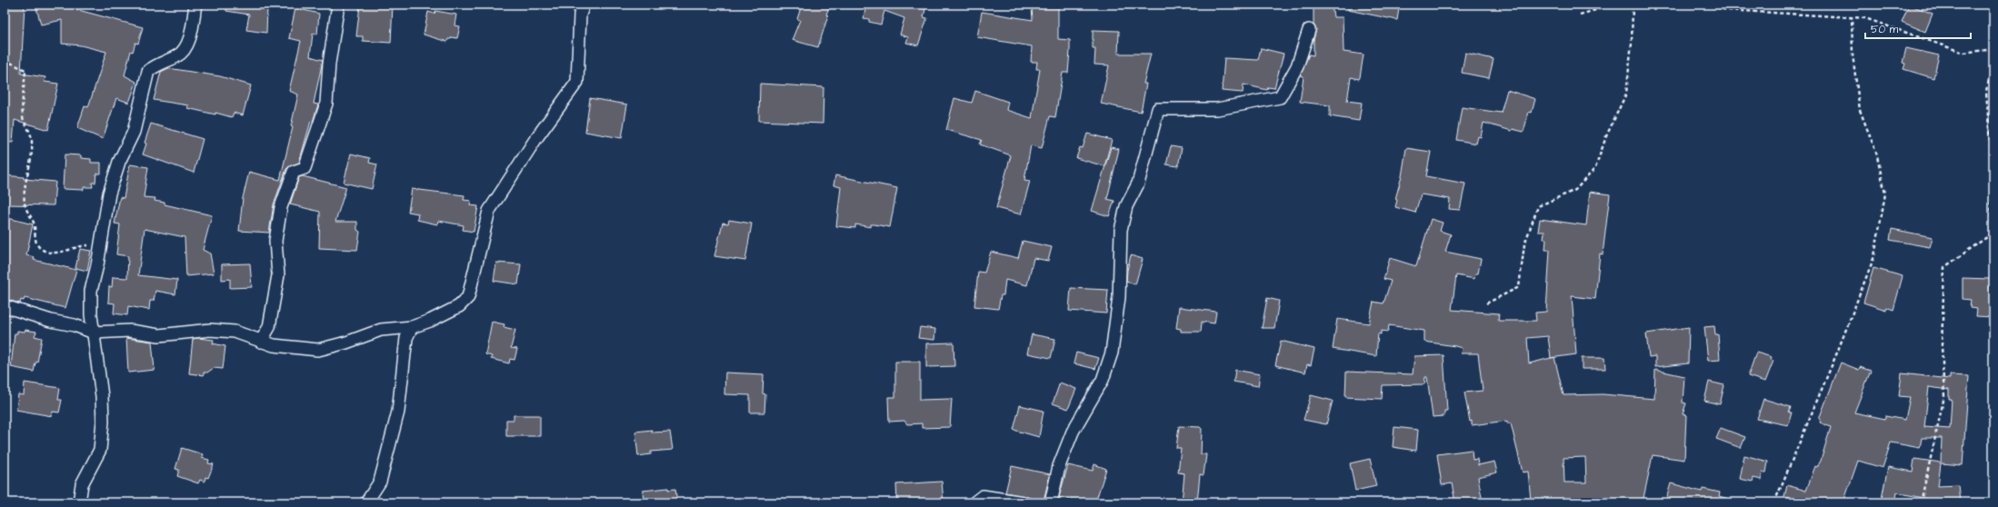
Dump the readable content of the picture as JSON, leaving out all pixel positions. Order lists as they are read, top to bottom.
{
  "scale_bar": "50 m"
}
